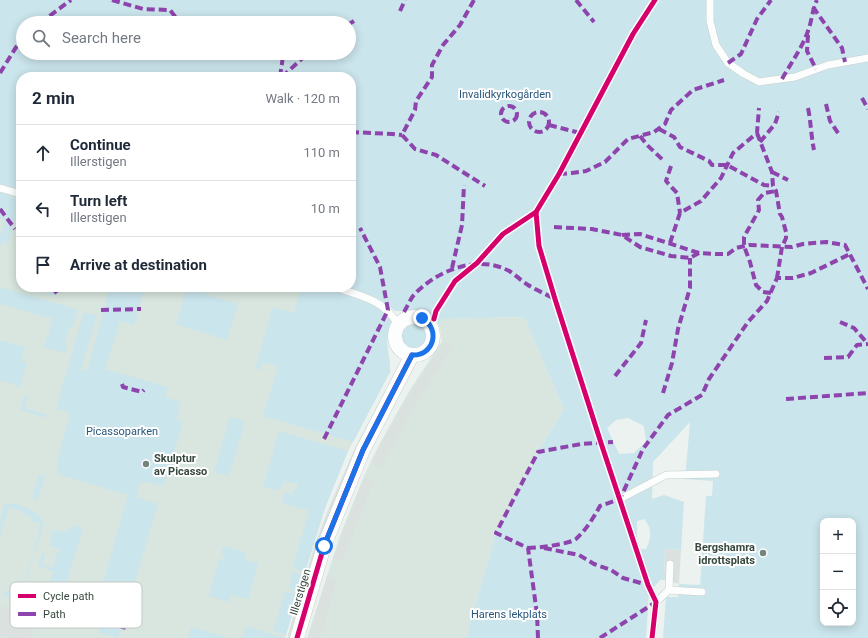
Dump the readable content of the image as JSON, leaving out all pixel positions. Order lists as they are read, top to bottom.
{
  "streets": {
    "street": ["Illerstigen"]
  },
  "parks": ["Invalidkyrkogården", "Picassoparken", "Harens lekplats"],
  "places": ["Skulptur av Picasso", "Bergshamra idrottsplats"],
  "legend": ["Cycle path", "Path"],
  "page": {
    "search": "Search here",
    "heading": ["2 min", "Walk · 120 m"],
    "list": [
      ["Continue", "Illerstigen", "110 m"],
      ["Turn left", "Illerstigen", "10 m"],
      "Arrive at destination"
    ],
    "map_buttons": ["+", "−"]
  }
}
